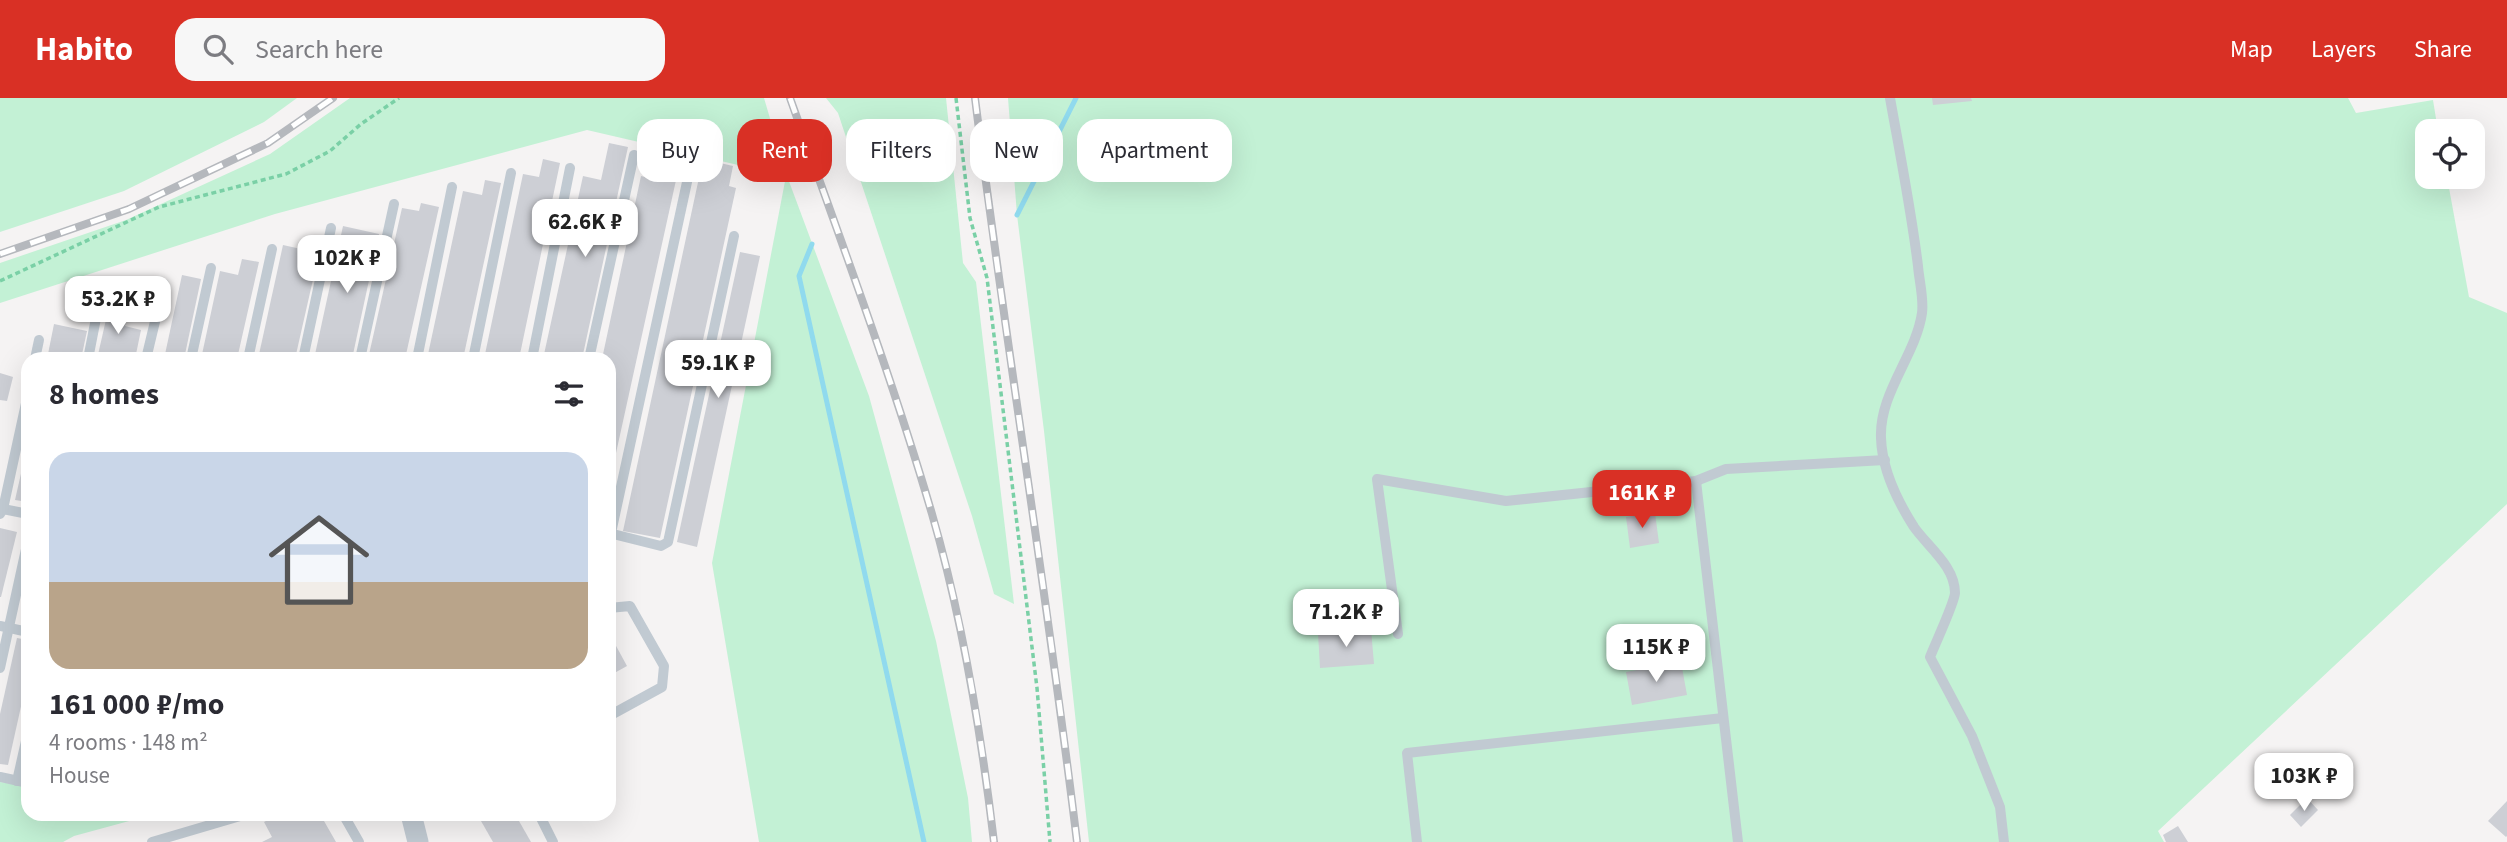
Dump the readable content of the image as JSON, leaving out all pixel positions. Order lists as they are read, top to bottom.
{
  "page": {
    "header": "Habito",
    "search": "Search here",
    "nav": ["Map", "Layers", "Share"],
    "chip": [
      "Buy",
      "Rent",
      "Filters",
      "New",
      "Apartment"
    ],
    "price": [
      "62.6K ₽",
      "102K ₽",
      "53.2K ₽",
      "59.1K ₽",
      "161K ₽",
      "71.2K ₽",
      "115K ₽",
      "103K ₽"
    ],
    "heading": "8 homes",
    "list": [
      {
        "name": "161 000 ₽/mo",
        "note": "4 rooms · 148 m² · House"
      }
    ]
  }
}
